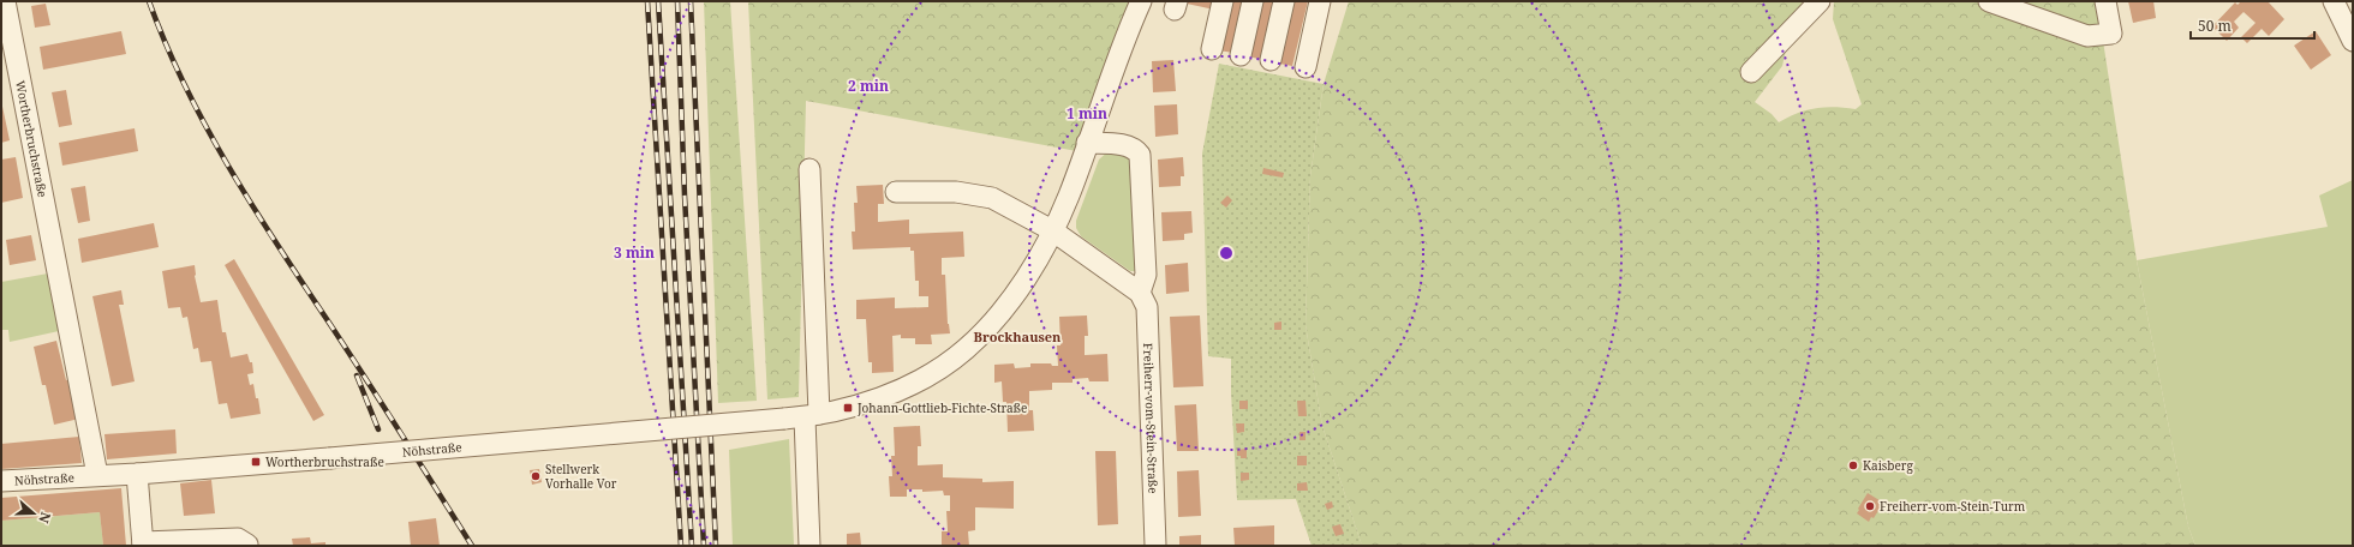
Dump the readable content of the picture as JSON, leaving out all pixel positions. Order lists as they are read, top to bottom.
{
  "streets": {
    "street": ["Wortherbruchstraße", "Freiherr-vom-Stein-Straße", "Nöhstraße"]
  },
  "crossings": [
    ["Wortherbruchstraße", "Nöhstraße"]
  ],
  "districts": ["Brockhausen"],
  "places": {
    "transit": ["Johann-Gottlieb-Fichte-Straße", "Wortherbruchstraße"],
    "other": ["Kaisberg", "Stellwerk Vorhalle Vor", "Freiherr-vom-Stein-Turm"]
  },
  "scale_bar": "50 m",
  "north": "right",
  "rings": ["2 min", "1 min", "3 min"]
}
